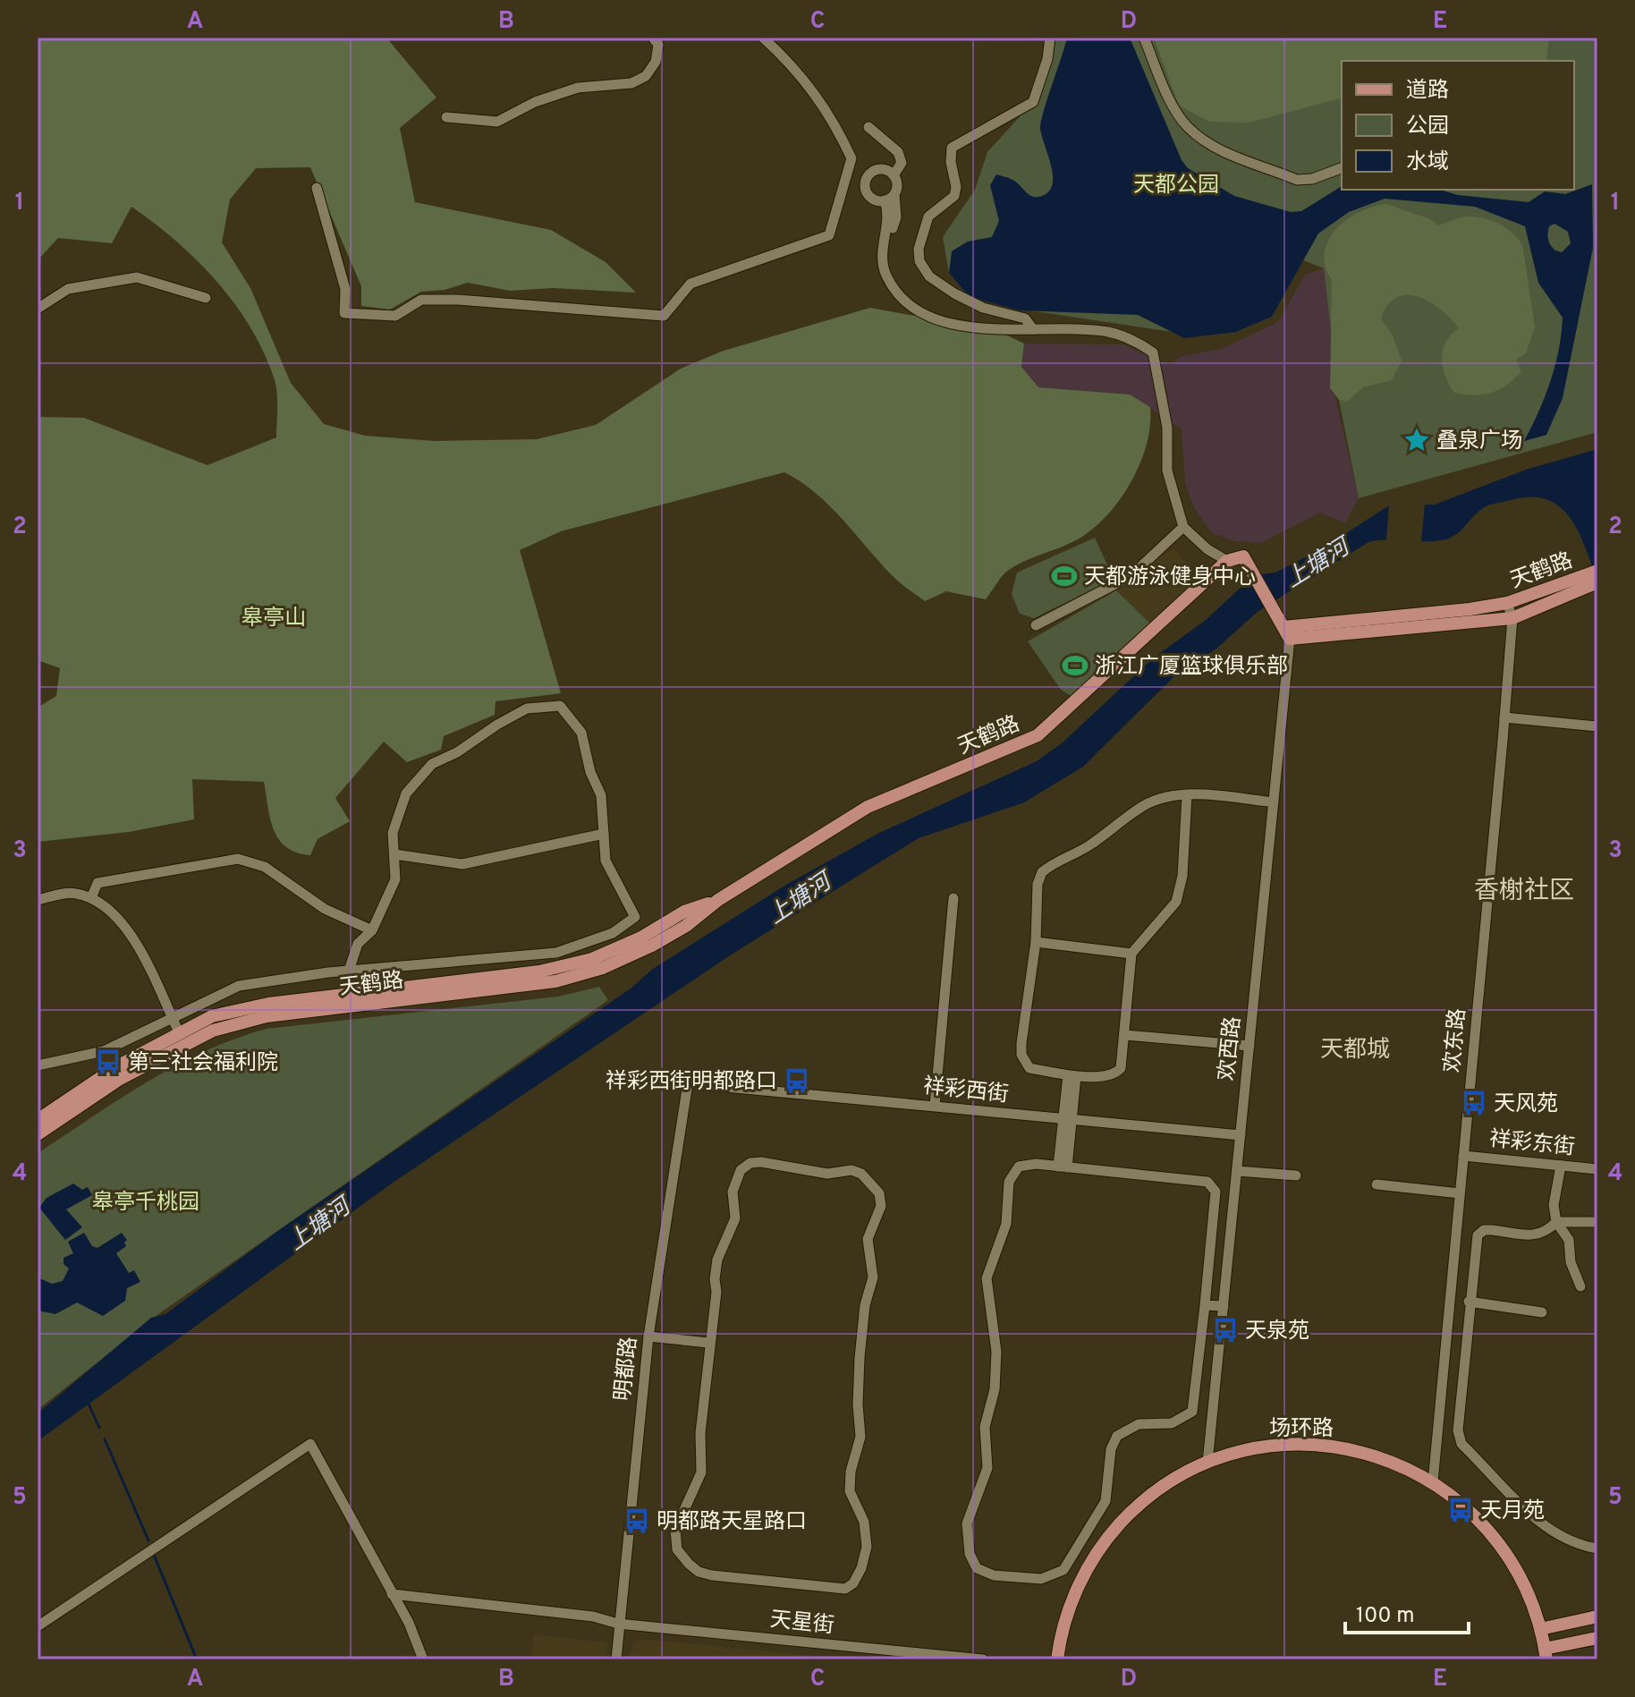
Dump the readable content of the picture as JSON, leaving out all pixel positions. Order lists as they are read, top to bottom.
{
  "streets": {
    "main road": ["天鹤路", "场环路"],
    "street": [
      "欢东路",
      "欢西路",
      "祥彩西街",
      "祥彩东街",
      "明都路",
      "天星街"
    ]
  },
  "crossings": [
    ["天鹤路", "欢东路"],
    ["天鹤路", "欢西路"],
    ["欢东路", "祥彩东街"],
    ["欢东路", "场环路"],
    ["欢西路", "祥彩西街"],
    ["欢西路", "场环路"],
    ["祥彩西街", "明都路"],
    ["明都路", "天星街"]
  ],
  "districts": ["香榭社区", "天都城"],
  "water": ["上塘河"],
  "parks": ["天都公园", "皋亭山", "皋亭千桃园"],
  "places": {
    "place": ["叠泉广场"],
    "sports": ["天都游泳健身中心", "浙江广厦篮球俱乐部"],
    "bus stop": [
      "第三社会福利院",
      "祥彩西街明都路口",
      "天风苑",
      "天泉苑",
      "天月苑",
      "明都路天星路口"
    ]
  },
  "legend": ["道路", "公园", "水域"],
  "scale_bar": "100 m",
  "grid": {
    "columns": [
      "A",
      "B",
      "C",
      "D",
      "E"
    ],
    "rows": [
      "1",
      "2",
      "3",
      "4",
      "5"
    ]
  }
}
